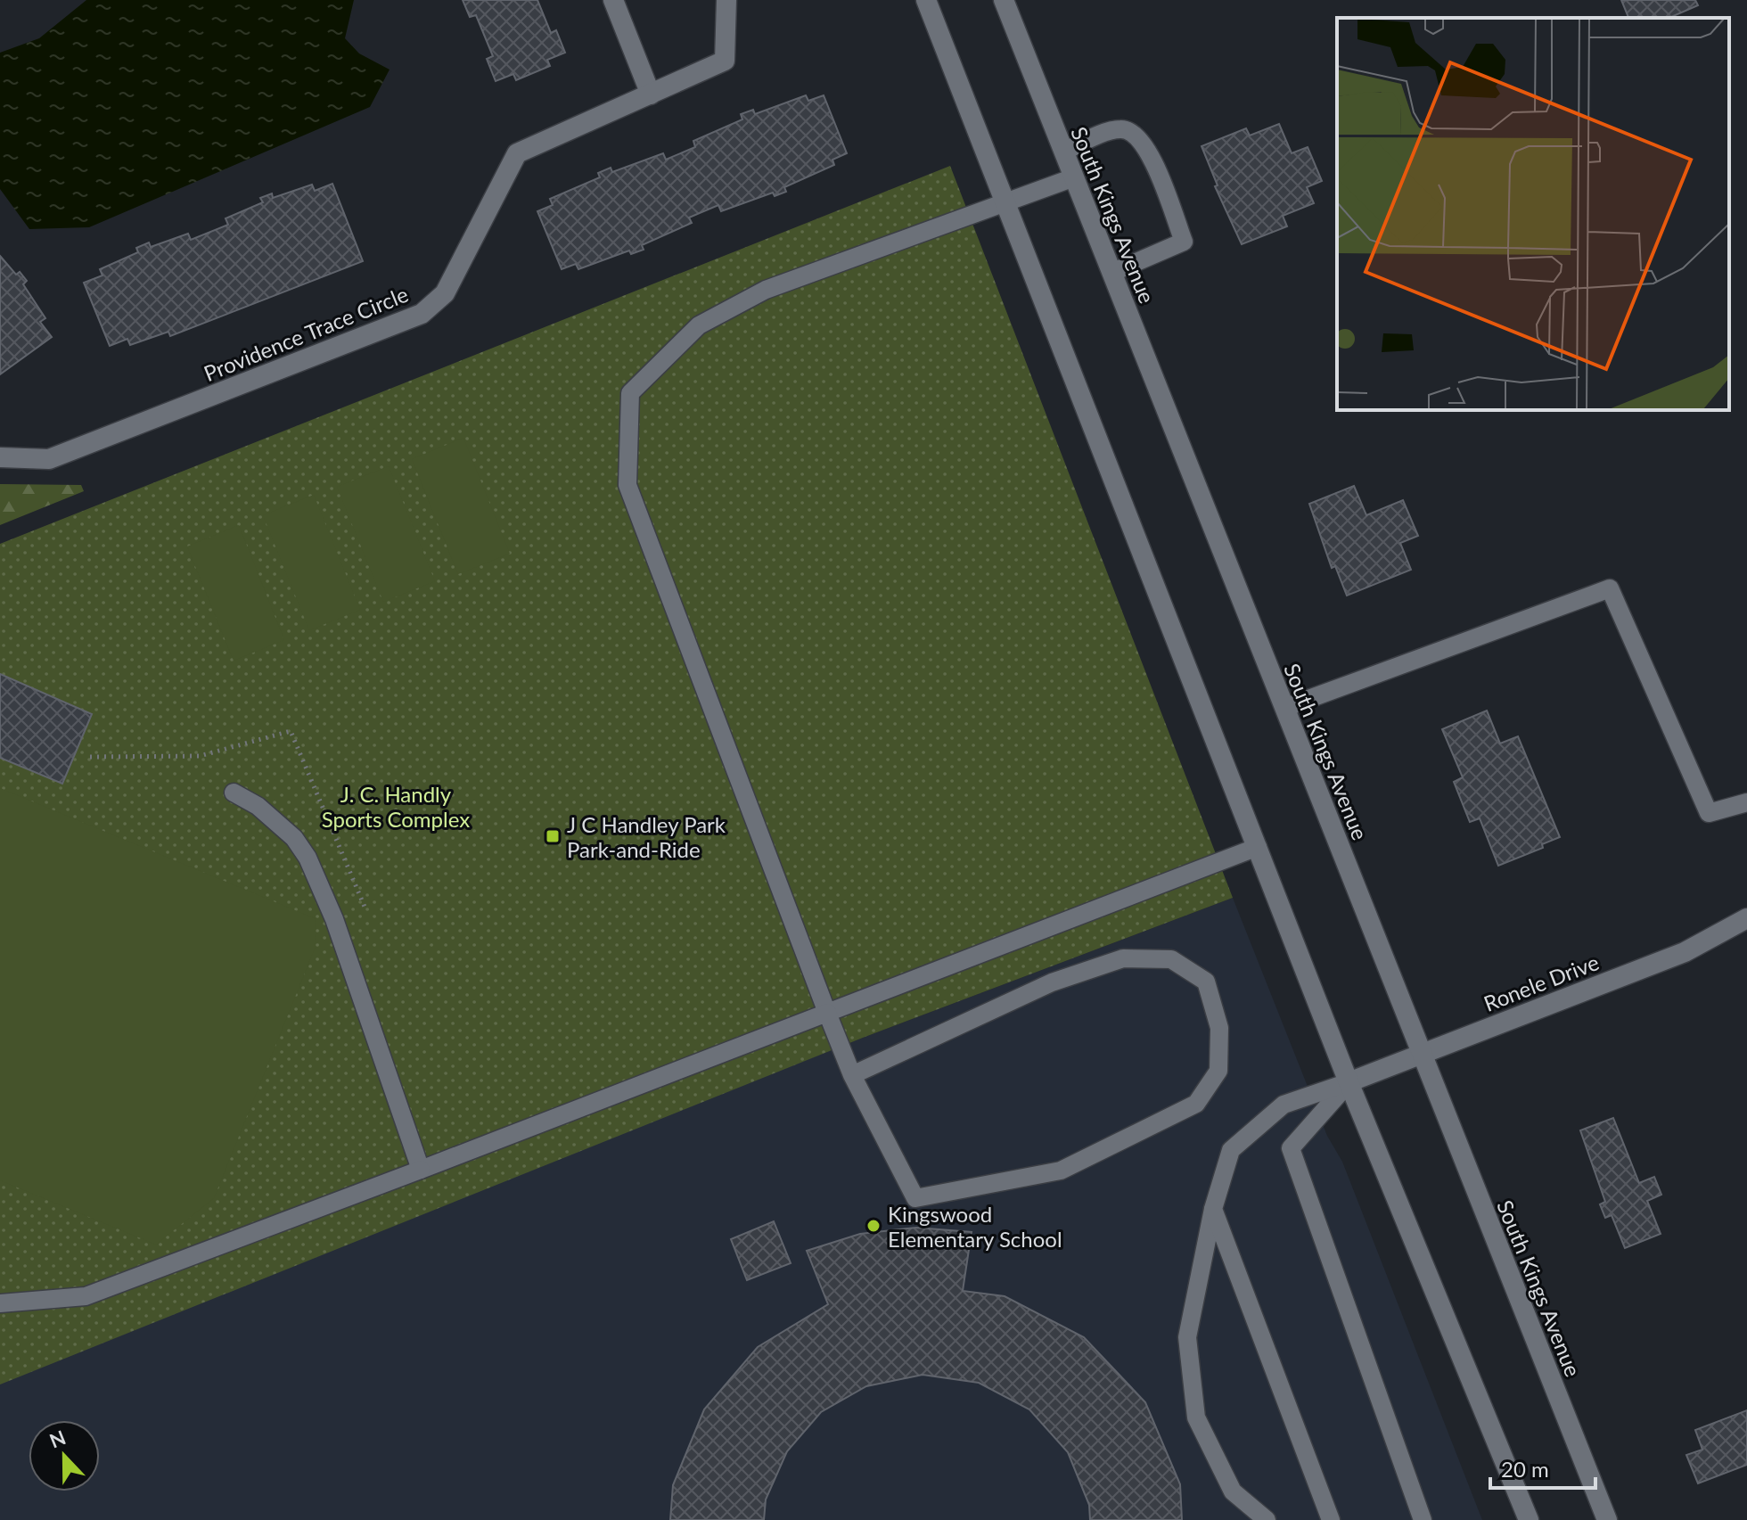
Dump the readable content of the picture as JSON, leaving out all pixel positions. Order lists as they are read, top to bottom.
{
  "streets": {
    "main road": ["South Kings Avenue", "Providence Trace Circle", "Ronele Drive"]
  },
  "crossings": [
    ["South Kings Avenue", "Ronele Drive"]
  ],
  "parks": ["J. C. Handly Sports Complex"],
  "places": {
    "transit": ["J C Handley Park Park-and-Ride"],
    "other": ["Kingswood Elementary School"]
  },
  "scale_bar": "20 m",
  "north": "top"
}
